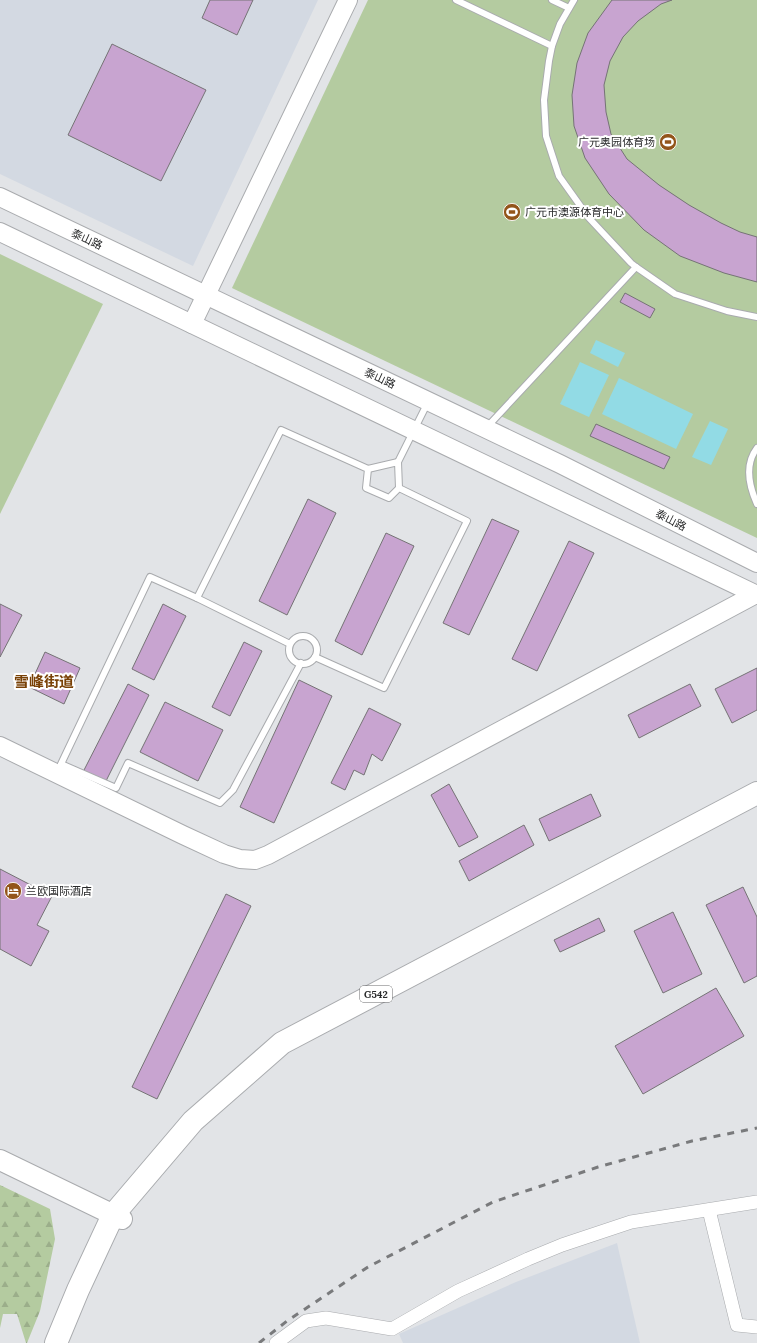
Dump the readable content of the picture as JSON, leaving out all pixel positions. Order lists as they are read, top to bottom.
{
  "streets": {
    "highway": ["G542"],
    "street": ["泰山路"]
  },
  "districts": ["雪峰街道"],
  "places": {
    "sports": ["广元奥园体育场", "广元市澳源体育中心"],
    "hotel": ["兰欧国际酒店"]
  }
}
